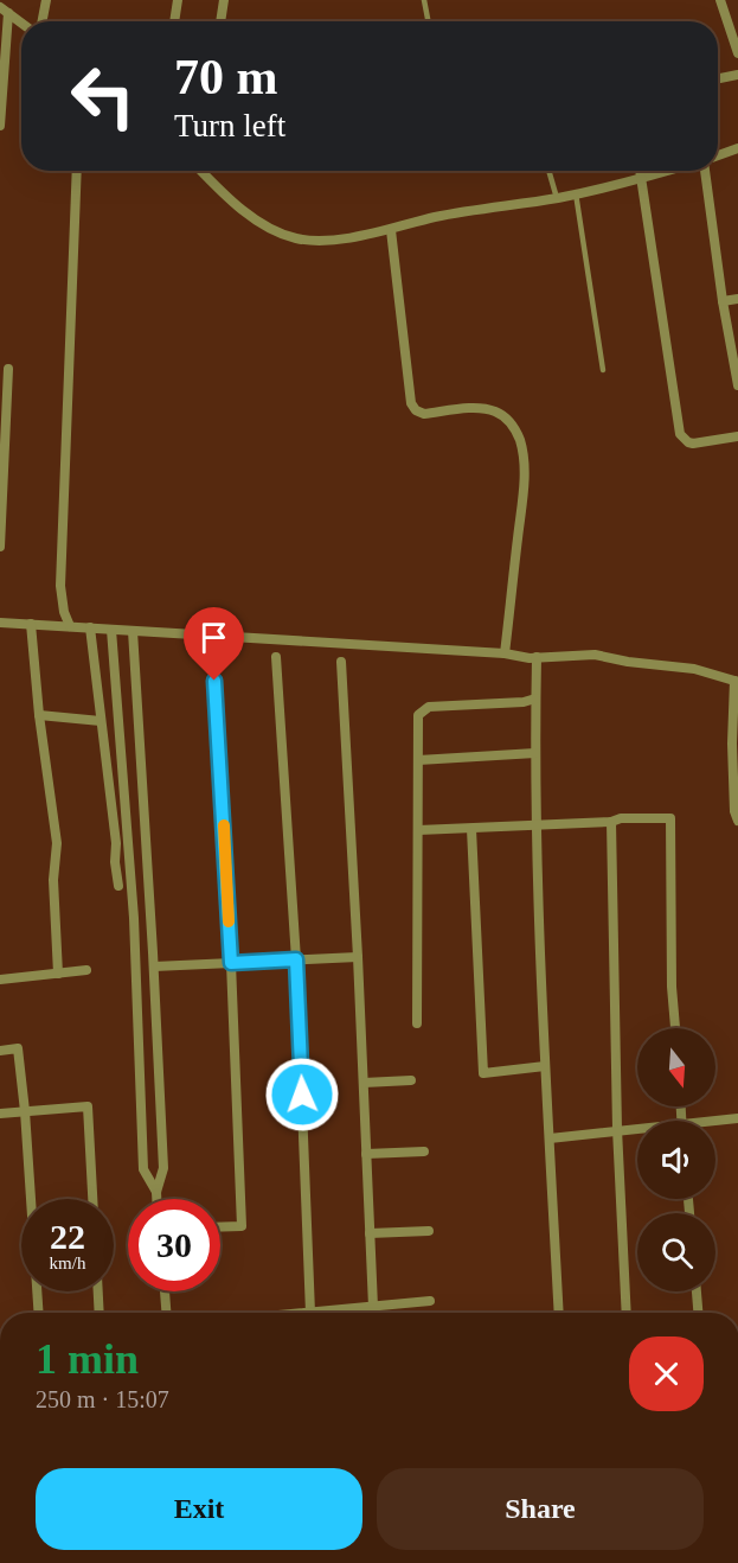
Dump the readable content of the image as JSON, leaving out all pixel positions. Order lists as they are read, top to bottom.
{
  "north": "bottom",
  "page": {
    "turn": ["70 m", "Turn left"],
    "speed": "22 km/h",
    "limit": "30",
    "heading": ["1 min", "250 m · 15:07"],
    "buttons": ["Exit", "Share"]
  }
}
